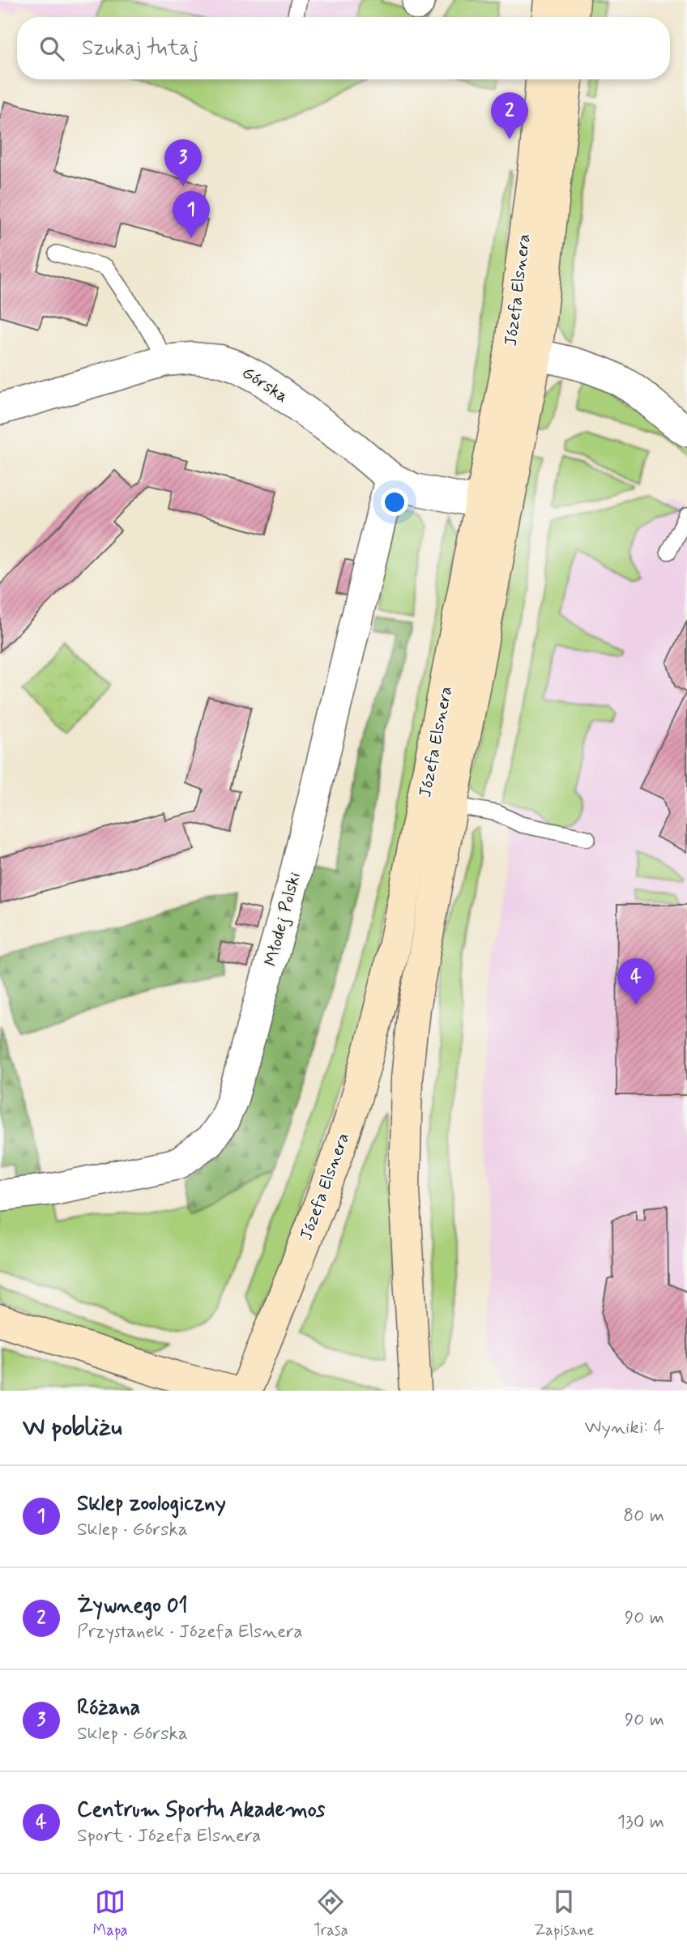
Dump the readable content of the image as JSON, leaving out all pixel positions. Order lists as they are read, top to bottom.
{
  "streets": {
    "street": ["Józefa Elsnera", "Górska", "Młodej Polski"]
  },
  "crossings": [
    ["Józefa Elsnera", "Górska"],
    ["Górska", "Młodej Polski"]
  ],
  "page": {
    "search": "Szukaj tutaj",
    "pins": [
      "2",
      "3",
      "1",
      "4"
    ],
    "heading": ["W pobliżu", "Wyniki: 4"],
    "list": [
      {
        "mark": "1",
        "name": "Sklep zoologiczny",
        "note": "Sklep · Górska",
        "value": "80 m"
      },
      {
        "mark": "2",
        "name": "Żywnego 01",
        "note": "Przystanek · Józefa Elsnera",
        "value": "90 m"
      },
      {
        "mark": "3",
        "name": "Różana",
        "note": "Sklep · Górska",
        "value": "90 m"
      },
      {
        "mark": "4",
        "name": "Centrum Sportu Akademos",
        "note": "Sport · Józefa Elsnera",
        "value": "130 m"
      }
    ],
    "nav": ["Mapa", "Trasa", "Zapisane"]
  }
}
